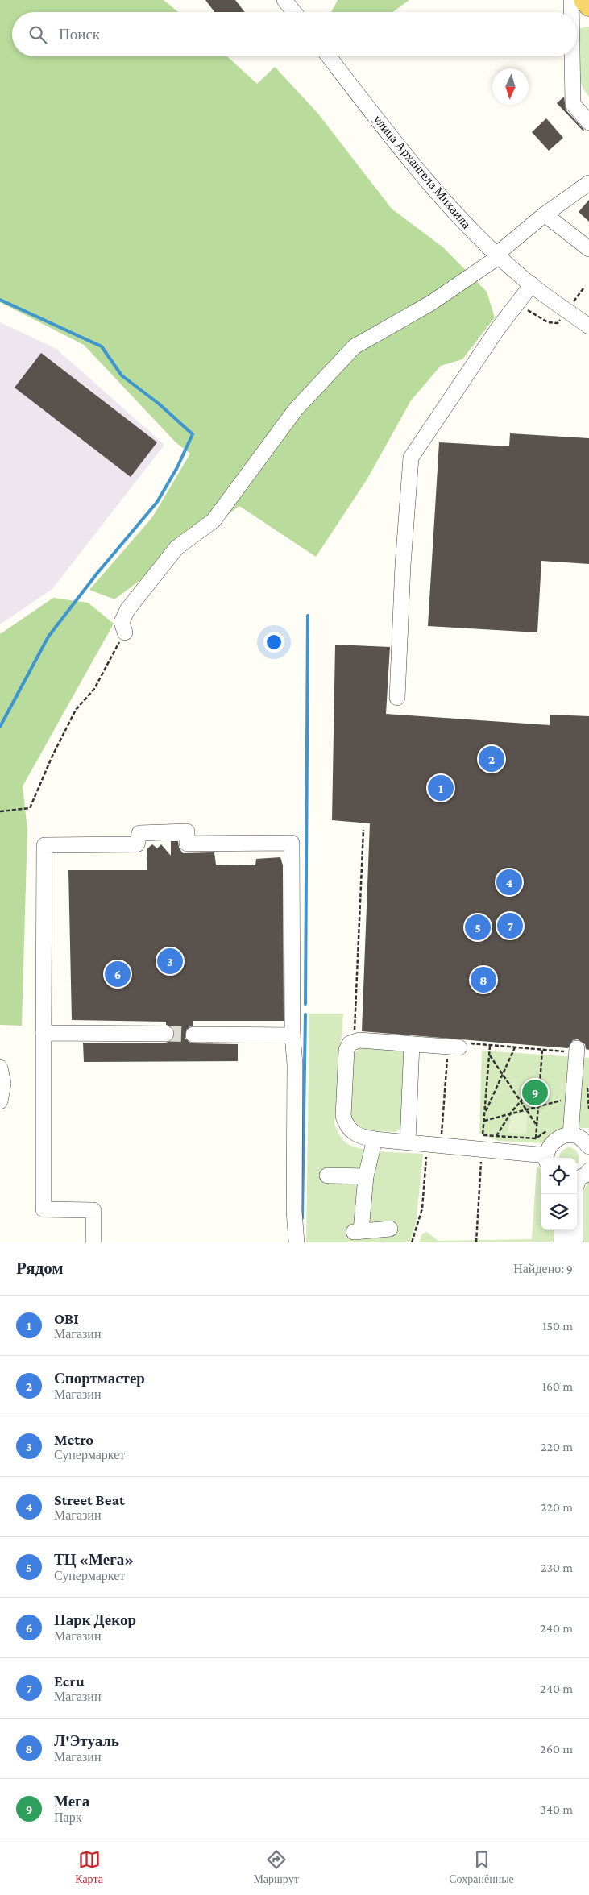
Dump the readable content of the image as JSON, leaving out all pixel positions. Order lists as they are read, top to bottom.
{
  "streets": {
    "street": ["улица Архангела Михаила"]
  },
  "north": "bottom",
  "page": {
    "search": "Поиск",
    "pins": [
      "2",
      "1",
      "4",
      "7",
      "5",
      "3",
      "6",
      "8",
      "9"
    ],
    "heading": ["Рядом", "Найдено: 9"],
    "list": [
      {
        "mark": "1",
        "name": "OBI",
        "note": "Магазин",
        "value": "150 m"
      },
      {
        "mark": "2",
        "name": "Спортмастер",
        "note": "Магазин",
        "value": "160 m"
      },
      {
        "mark": "3",
        "name": "Metro",
        "note": "Супермаркет",
        "value": "220 m"
      },
      {
        "mark": "4",
        "name": "Street Beat",
        "note": "Магазин",
        "value": "220 m"
      },
      {
        "mark": "5",
        "name": "ТЦ «Мега»",
        "note": "Супермаркет",
        "value": "230 m"
      },
      {
        "mark": "6",
        "name": "Парк Декор",
        "note": "Магазин",
        "value": "240 m"
      },
      {
        "mark": "7",
        "name": "Ecru",
        "note": "Магазин",
        "value": "240 m"
      },
      {
        "mark": "8",
        "name": "Л'Этуаль",
        "note": "Магазин",
        "value": "260 m"
      },
      {
        "mark": "9",
        "name": "Мега",
        "note": "Парк",
        "value": "340 m"
      }
    ],
    "nav": ["Карта", "Маршрут", "Сохранённые"]
  }
}
